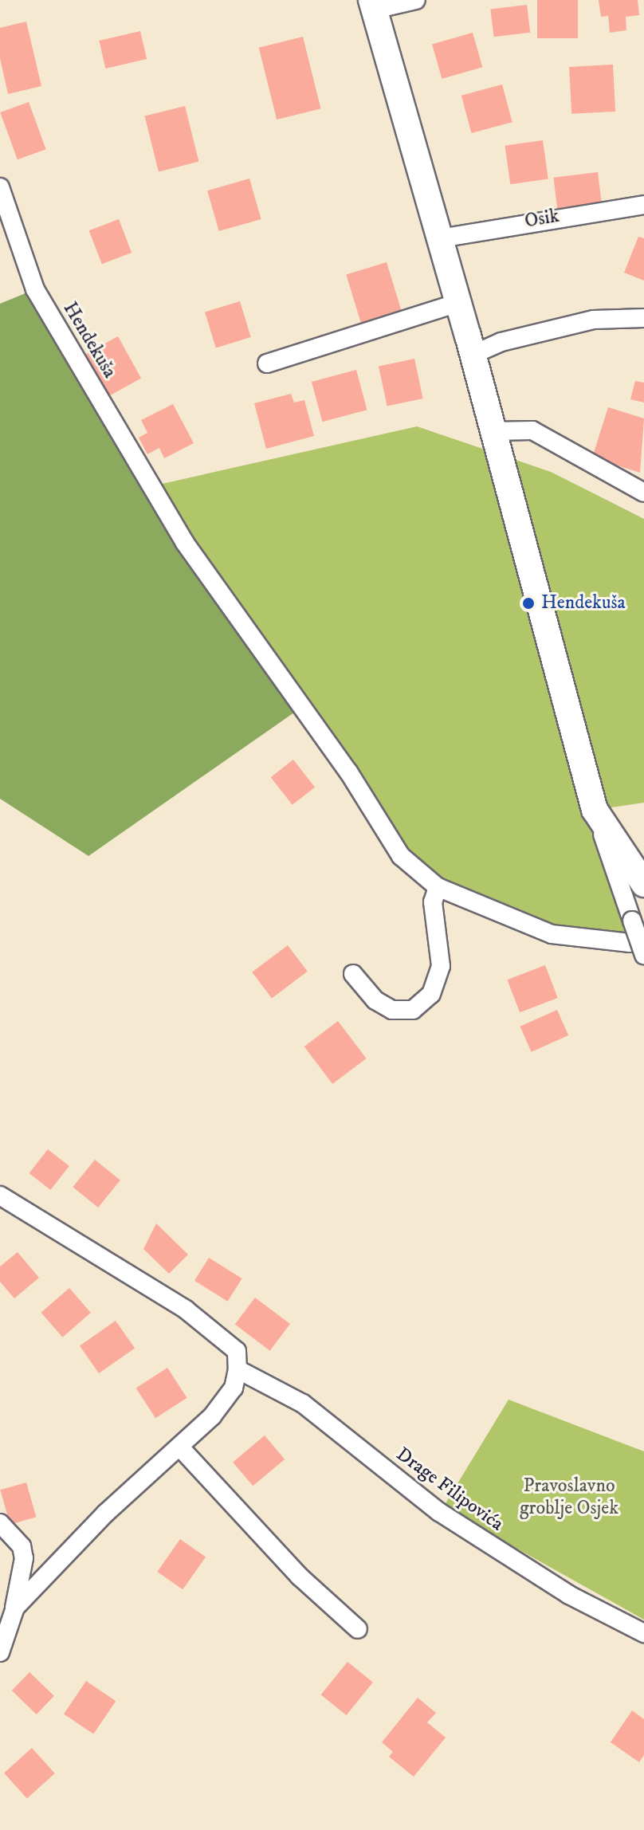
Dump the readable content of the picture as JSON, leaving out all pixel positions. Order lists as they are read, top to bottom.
{
  "streets": {
    "street": ["Osik", "Hendekuša", "Drage Filipovića"]
  },
  "parks": ["Pravoslavno groblje Osjek"],
  "places": ["Hendekuša"]
}
